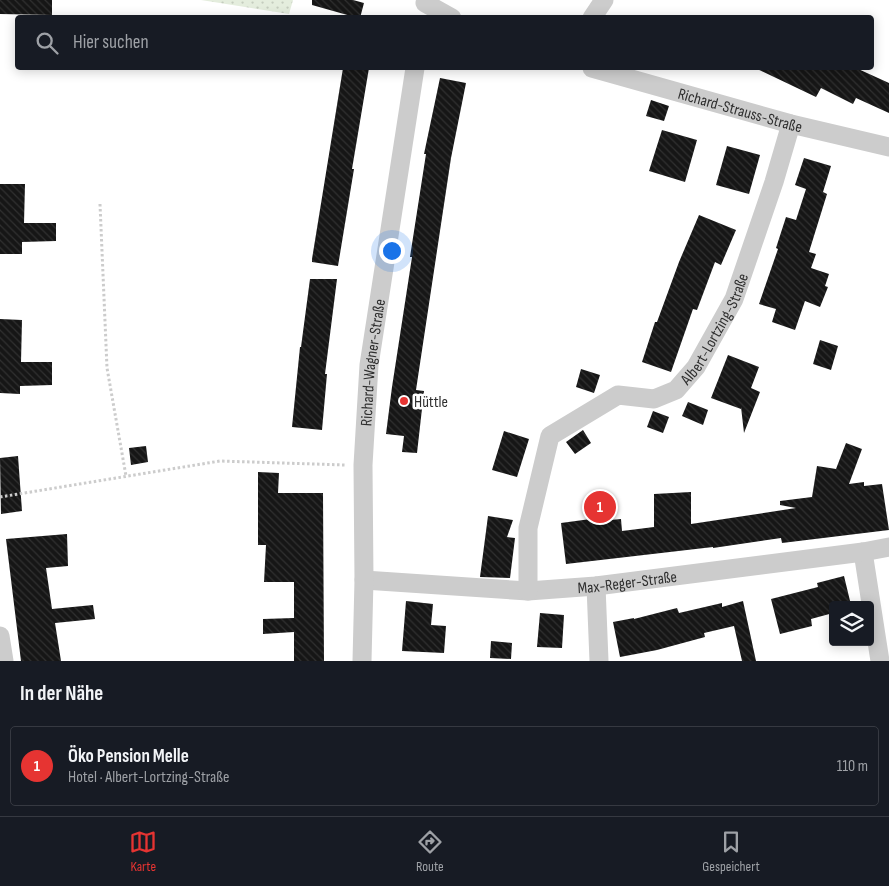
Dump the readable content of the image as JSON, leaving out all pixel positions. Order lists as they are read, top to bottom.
{
  "streets": {
    "street": [
      "Richard-Strauss-Straße",
      "Albert-Lortzing-Straße",
      "Richard-Wagner-Straße",
      "Max-Reger-Straße"
    ]
  },
  "crossings": [
    ["Richard-Strauss-Straße", "Albert-Lortzing-Straße"],
    ["Albert-Lortzing-Straße", "Max-Reger-Straße"],
    ["Richard-Wagner-Straße", "Max-Reger-Straße"]
  ],
  "places": ["Hüttle"],
  "page": {
    "search": "Hier suchen",
    "pins": "1",
    "heading": "In der Nähe",
    "list": [
      {
        "mark": "1",
        "name": "Öko Pension Melle",
        "note": "Hotel · Albert-Lortzing-Straße",
        "value": "110 m"
      }
    ],
    "nav": ["Karte", "Route", "Gespeichert"]
  }
}
